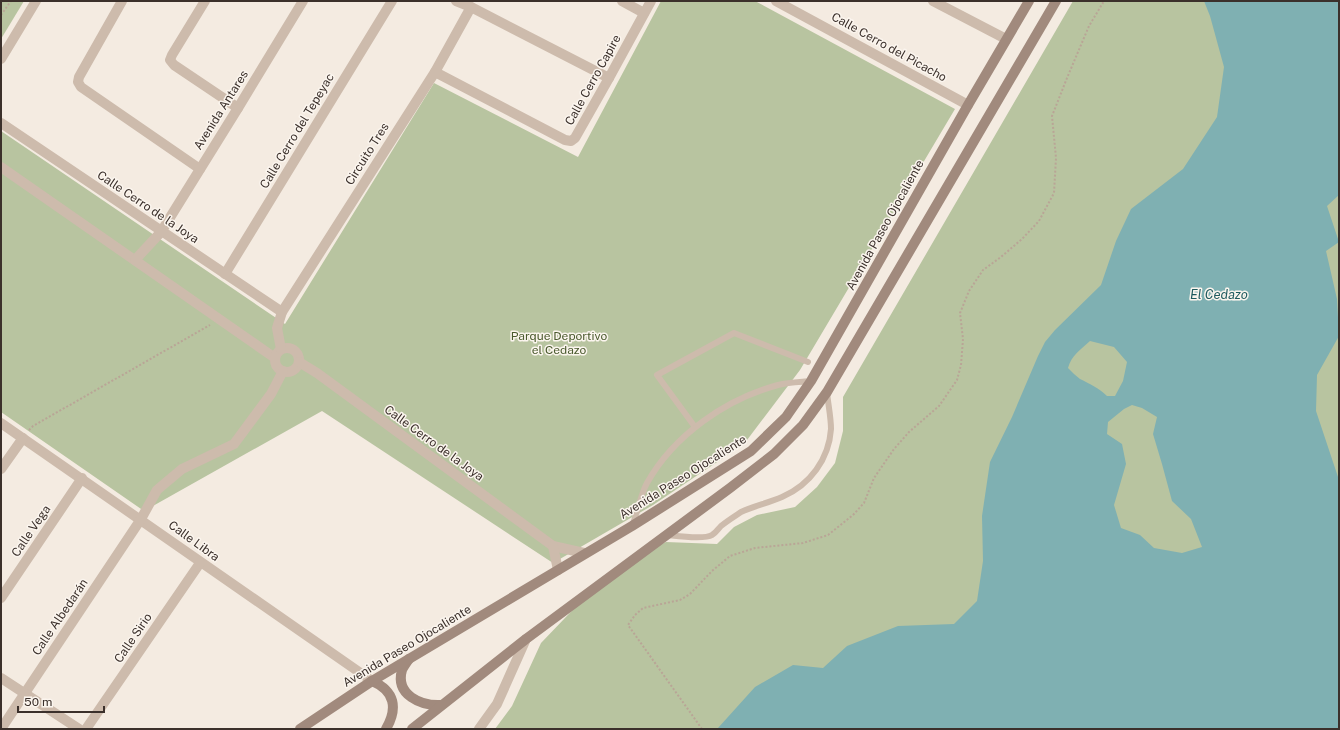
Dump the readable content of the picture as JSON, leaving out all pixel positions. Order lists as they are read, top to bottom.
{
  "streets": {
    "main road": ["Avenida Paseo Ojocaliente"],
    "street": [
      "Calle Cerro del Picacho",
      "Calle Cerro Capire",
      "Avenida Antares",
      "Calle Cerro del Tepeyac",
      "Circuito Tres",
      "Calle Cerro de la Joya",
      "Calle Vega",
      "Calle Libra",
      "Calle Albedarán",
      "Calle Sirio"
    ]
  },
  "crossings": [
    ["Calle Cerro del Picacho", "Avenida Paseo Ojocaliente"],
    ["Calle Cerro Capire", "Circuito Tres"],
    ["Avenida Antares", "Calle Cerro de la Joya"],
    ["Calle Cerro del Tepeyac", "Calle Cerro de la Joya"],
    ["Circuito Tres", "Calle Cerro de la Joya"],
    ["Calle Cerro de la Joya", "Calle Albedarán"],
    ["Avenida Paseo Ojocaliente", "Calle Libra"],
    ["Calle Vega", "Calle Libra"],
    ["Calle Libra", "Calle Albedarán"],
    ["Calle Libra", "Calle Sirio"]
  ],
  "water": ["El Cedazo"],
  "parks": ["Parque Deportivo el Cedazo"],
  "scale_bar": "50 m"
}
